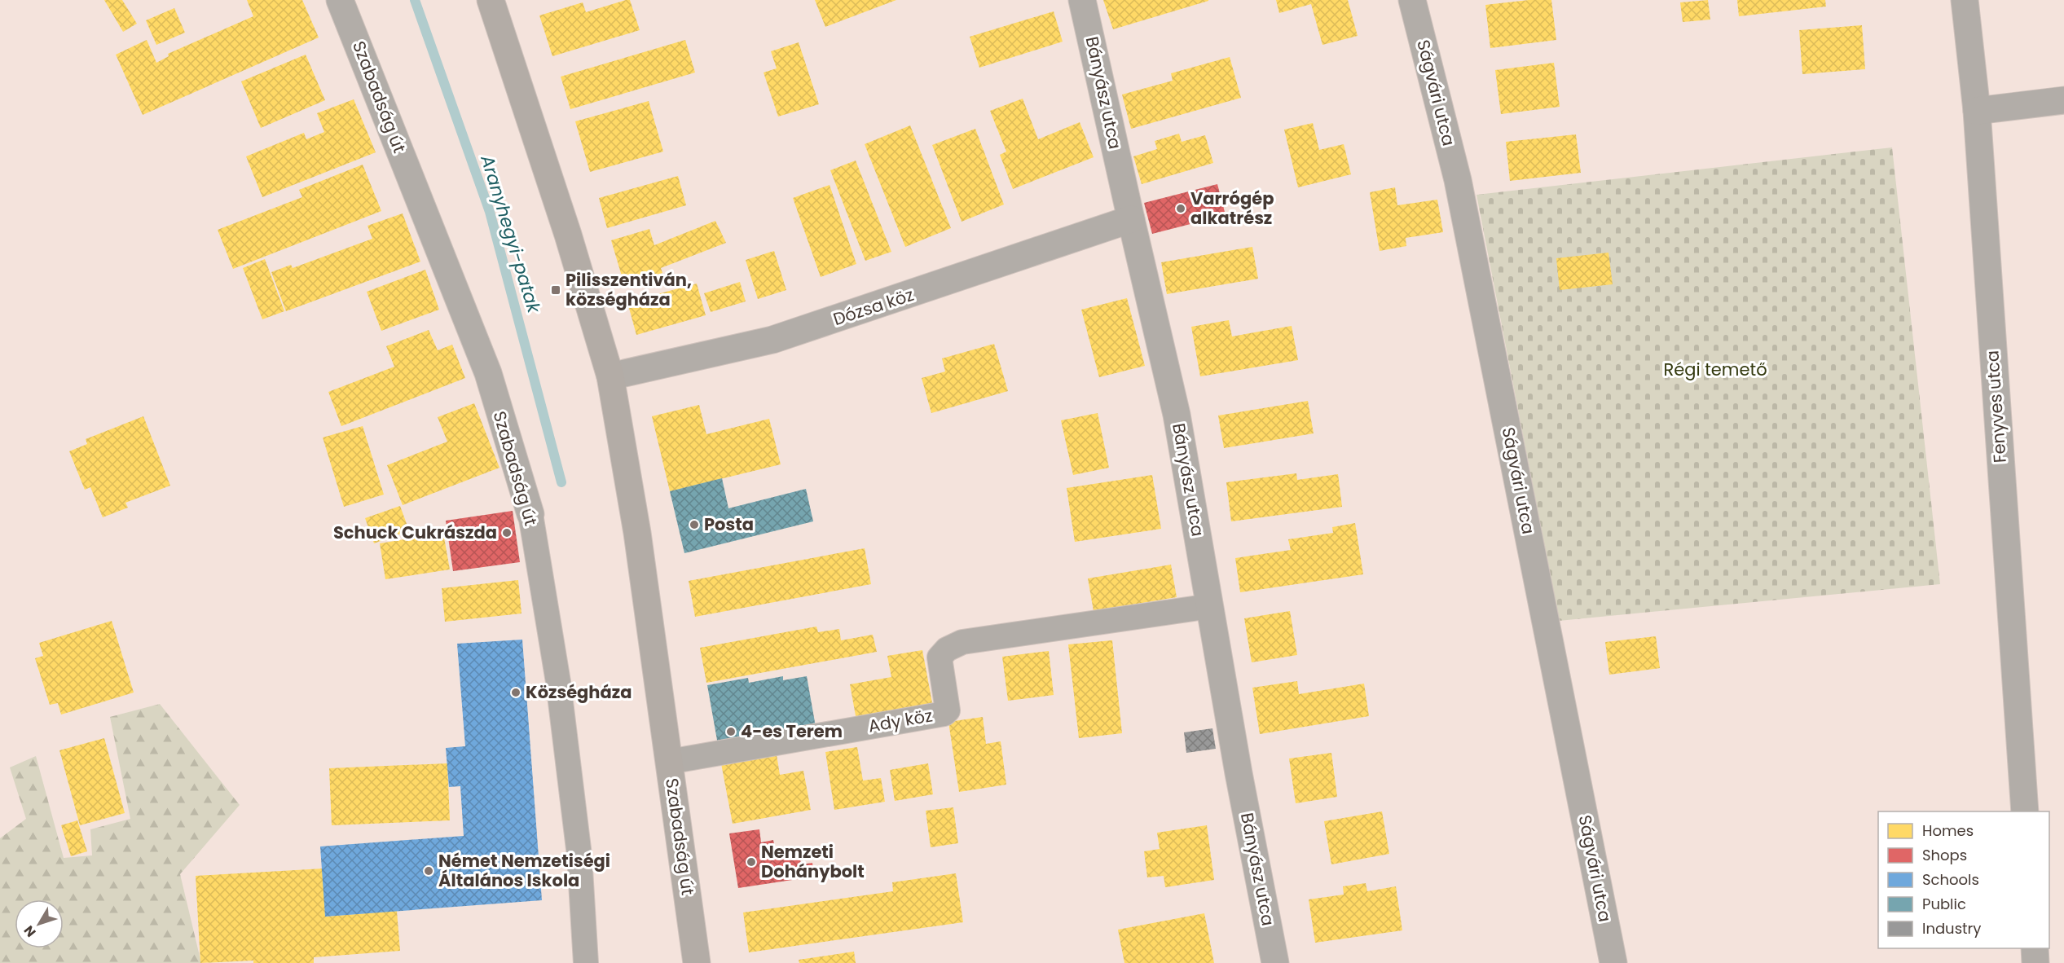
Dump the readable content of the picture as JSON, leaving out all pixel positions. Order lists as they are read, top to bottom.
{
  "streets": {
    "main road": ["Szabadság út"],
    "street": [
      "Bányász utca",
      "Ságvári utca",
      "Dózsa köz",
      "Fenyves utca",
      "Ady köz"
    ]
  },
  "crossings": [
    ["Bányász utca", "Dózsa köz"],
    ["Bányász utca", "Ady köz"],
    ["Szabadság út", "Dózsa köz"],
    ["Szabadság út", "Ady köz"]
  ],
  "water": ["Aranyhegyi-patak"],
  "parks": ["Régi temető"],
  "places": {
    "other": [
      "Varrógép alkatrész",
      "Posta",
      "Schuck Cukrászda",
      "Községháza",
      "4-es Terem",
      "Nemzeti Dohánybolt",
      "Német Nemzetiségi Általános Iskola"
    ],
    "transit": ["Pilisszentiván, községháza"]
  },
  "legend": [
    "Homes",
    "Shops",
    "Schools",
    "Public",
    "Industry"
  ],
  "north": "bottom left"
}
